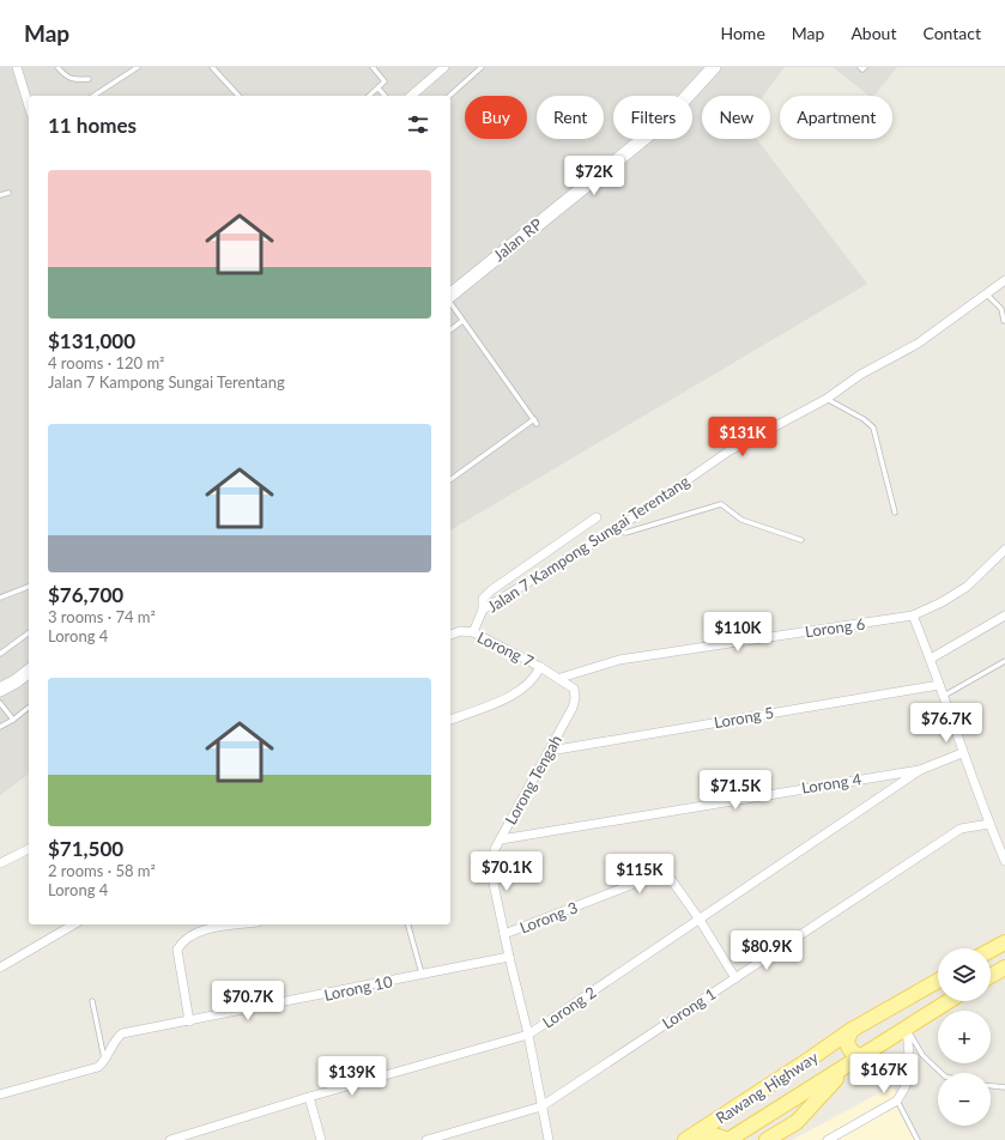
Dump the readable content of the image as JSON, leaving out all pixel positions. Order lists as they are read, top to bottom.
{
  "streets": {
    "main road": ["Rawang Highway"],
    "street": [
      "Jalan RP",
      "Jalan 7 Kampong Sungai Terentang",
      "Lorong 6",
      "Lorong 7",
      "Lorong 5",
      "Lorong Tengah",
      "Lorong 4",
      "Lorong 3",
      "Lorong 10",
      "Lorong 2",
      "Lorong 1"
    ]
  },
  "crossings": [
    ["Jalan 7 Kampong Sungai Terentang", "Lorong 7"],
    ["Lorong 6", "Lorong 7"],
    ["Lorong 6", "Lorong Tengah"],
    ["Lorong 7", "Lorong Tengah"],
    ["Lorong 5", "Lorong Tengah"],
    ["Lorong Tengah", "Lorong 4"],
    ["Lorong Tengah", "Lorong 3"],
    ["Lorong Tengah", "Lorong 10"],
    ["Lorong Tengah", "Lorong 2"],
    ["Lorong Tengah", "Lorong 1"],
    ["Lorong 4", "Lorong 2"],
    ["Lorong 3", "Lorong 2"],
    ["Lorong 3", "Lorong 1"]
  ],
  "page": {
    "header": "Map",
    "nav": [
      "Home",
      "Map",
      "About",
      "Contact"
    ],
    "chip": [
      "Buy",
      "Rent",
      "Filters",
      "New",
      "Apartment"
    ],
    "heading": "11 homes",
    "list": [
      {
        "name": "$131,000",
        "note": "4 rooms · 120 m² · Jalan 7 Kampong Sungai Terentang"
      },
      {
        "name": "$76,700",
        "note": "3 rooms · 74 m² · Lorong 4"
      },
      {
        "name": "$71,500",
        "note": "2 rooms · 58 m² · Lorong 4"
      }
    ],
    "price": [
      "$72K",
      "$131K",
      "$110K",
      "$76.7K",
      "$71.5K",
      "$70.1K",
      "$115K",
      "$80.9K",
      "$70.7K",
      "$167K",
      "$139K"
    ],
    "map_buttons": ["+", "−"]
  }
}
